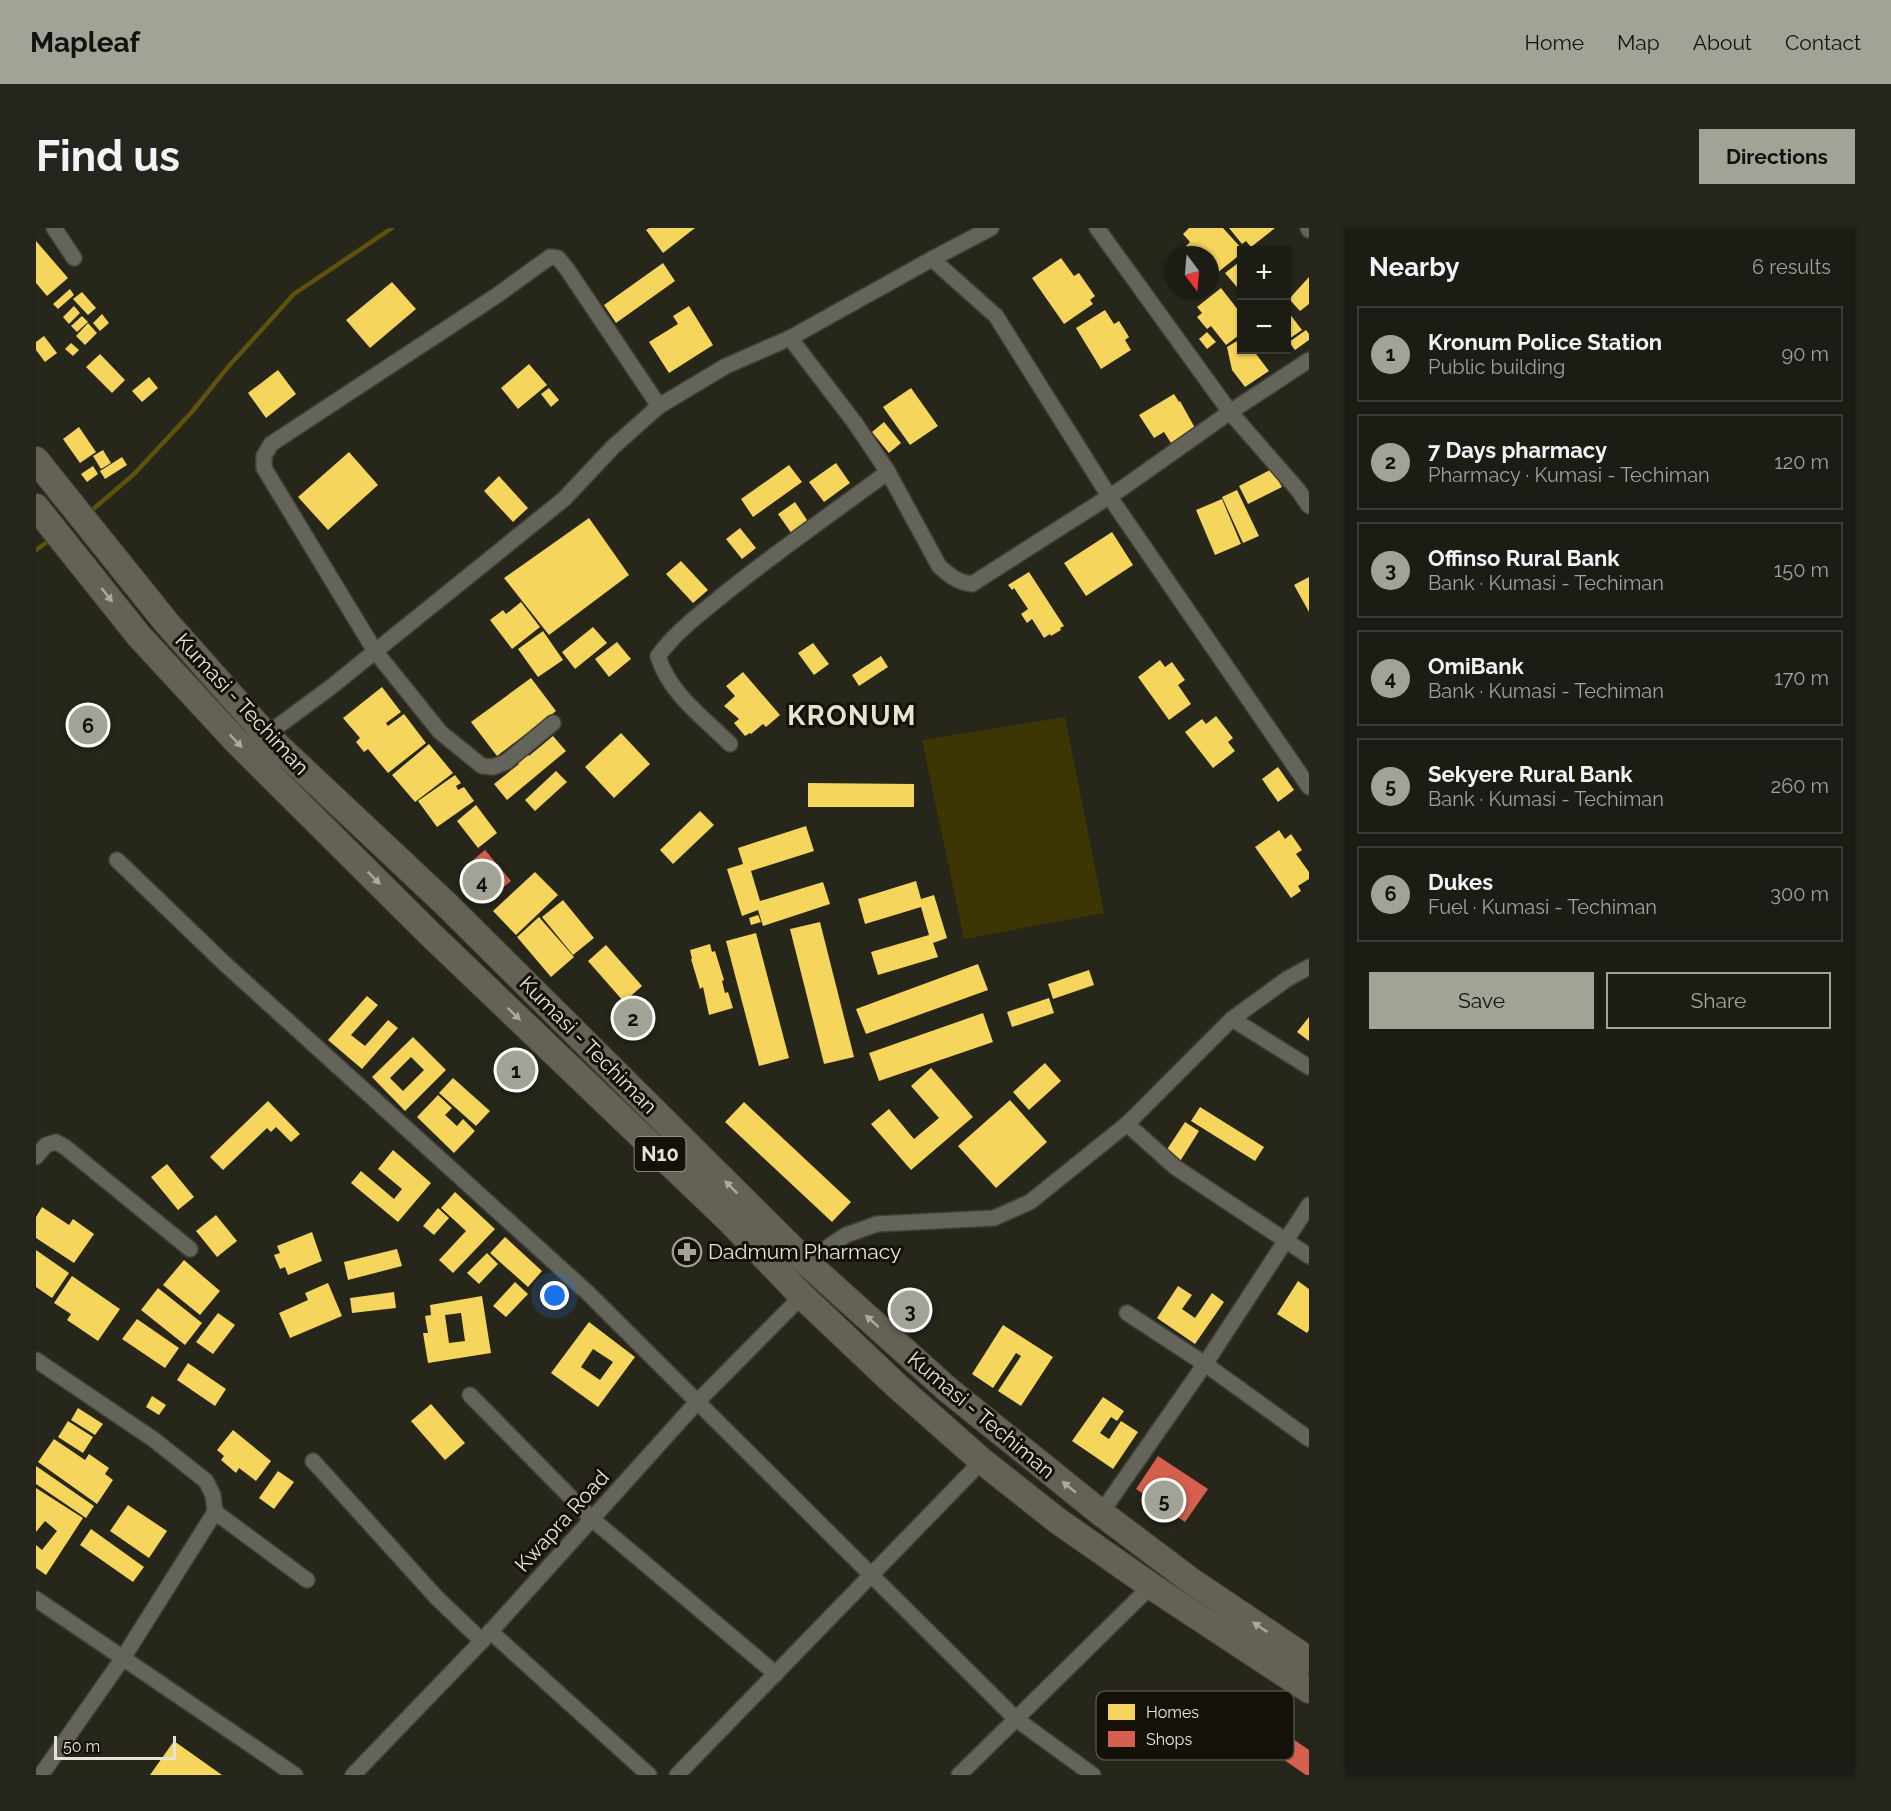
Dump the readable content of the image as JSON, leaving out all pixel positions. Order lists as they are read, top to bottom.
{
  "streets": {
    "highway": ["Kumasi - Techiman", "N10"],
    "street": ["Kwapra Road"]
  },
  "crossings": [
    ["N10", "Kwapra Road"]
  ],
  "districts": ["KRONUM"],
  "places": {
    "pharmacy": ["Dadmum Pharmacy"]
  },
  "legend": ["Homes", "Shops"],
  "scale_bar": "50 m",
  "north": "bottom",
  "page": {
    "header": "Mapleaf",
    "nav": [
      "Home",
      "Map",
      "About",
      "Contact"
    ],
    "buttons": [
      "Directions",
      ["Save", "Share"]
    ],
    "title": "Find us",
    "heading": ["Nearby", "6 results"],
    "map_buttons": ["+", "−"],
    "list": [
      {
        "mark": "1",
        "name": "Kronum Police Station",
        "note": "Public building",
        "value": "90 m"
      },
      {
        "mark": "2",
        "name": "7 Days pharmacy",
        "note": "Pharmacy · Kumasi - Techiman",
        "value": "120 m"
      },
      {
        "mark": "3",
        "name": "Offinso Rural Bank",
        "note": "Bank · Kumasi - Techiman",
        "value": "150 m"
      },
      {
        "mark": "4",
        "name": "OmiBank",
        "note": "Bank · Kumasi - Techiman",
        "value": "170 m"
      },
      {
        "mark": "5",
        "name": "Sekyere Rural Bank",
        "note": "Bank · Kumasi - Techiman",
        "value": "260 m"
      },
      {
        "mark": "6",
        "name": "Dukes",
        "note": "Fuel · Kumasi - Techiman",
        "value": "300 m"
      }
    ],
    "pins": [
      "6",
      "4",
      "2",
      "1",
      "3",
      "5"
    ],
    "scale": "50 m"
  }
}
